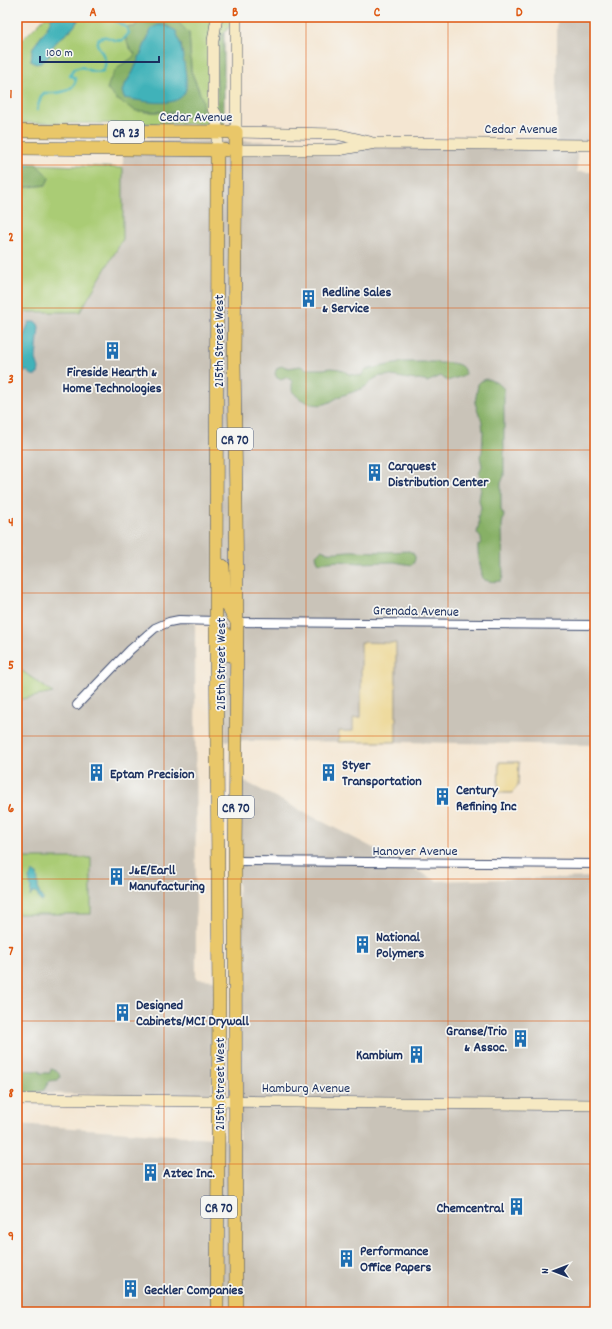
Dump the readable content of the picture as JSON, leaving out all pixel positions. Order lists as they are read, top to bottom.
{
  "streets": {
    "main road": [
      "Cedar Avenue",
      "CR 23",
      "215th Street West",
      "CR 70"
    ],
    "street": ["Grenada Avenue", "Hanover Avenue", "Hamburg Avenue"]
  },
  "crossings": [
    ["Cedar Avenue", "215th Street West"],
    ["215th Street West", "Grenada Avenue"],
    ["215th Street West", "Hanover Avenue"],
    ["215th Street West", "Hamburg Avenue"]
  ],
  "places": {
    "building": [
      "Redline Sales & Service",
      "Fireside Hearth & Home Technologies",
      "Carquest Distribution Center",
      "Styer Transportation",
      "Eptam Precision",
      "Century Refining Inc",
      "J&E/Earll Manufacturing",
      "National Polymers",
      "Designed Cabinets/MCI Drywall",
      "Granse/Trio & Assoc.",
      "Kambium",
      "Aztec Inc.",
      "Chemcentral",
      "Performance Office Papers",
      "Geckler Companies"
    ]
  },
  "scale_bar": "100 m",
  "north": "left",
  "grid": {
    "columns": [
      "A",
      "B",
      "C",
      "D"
    ],
    "rows": [
      "1",
      "2",
      "3",
      "4",
      "5",
      "6",
      "7",
      "8",
      "9"
    ]
  }
}
